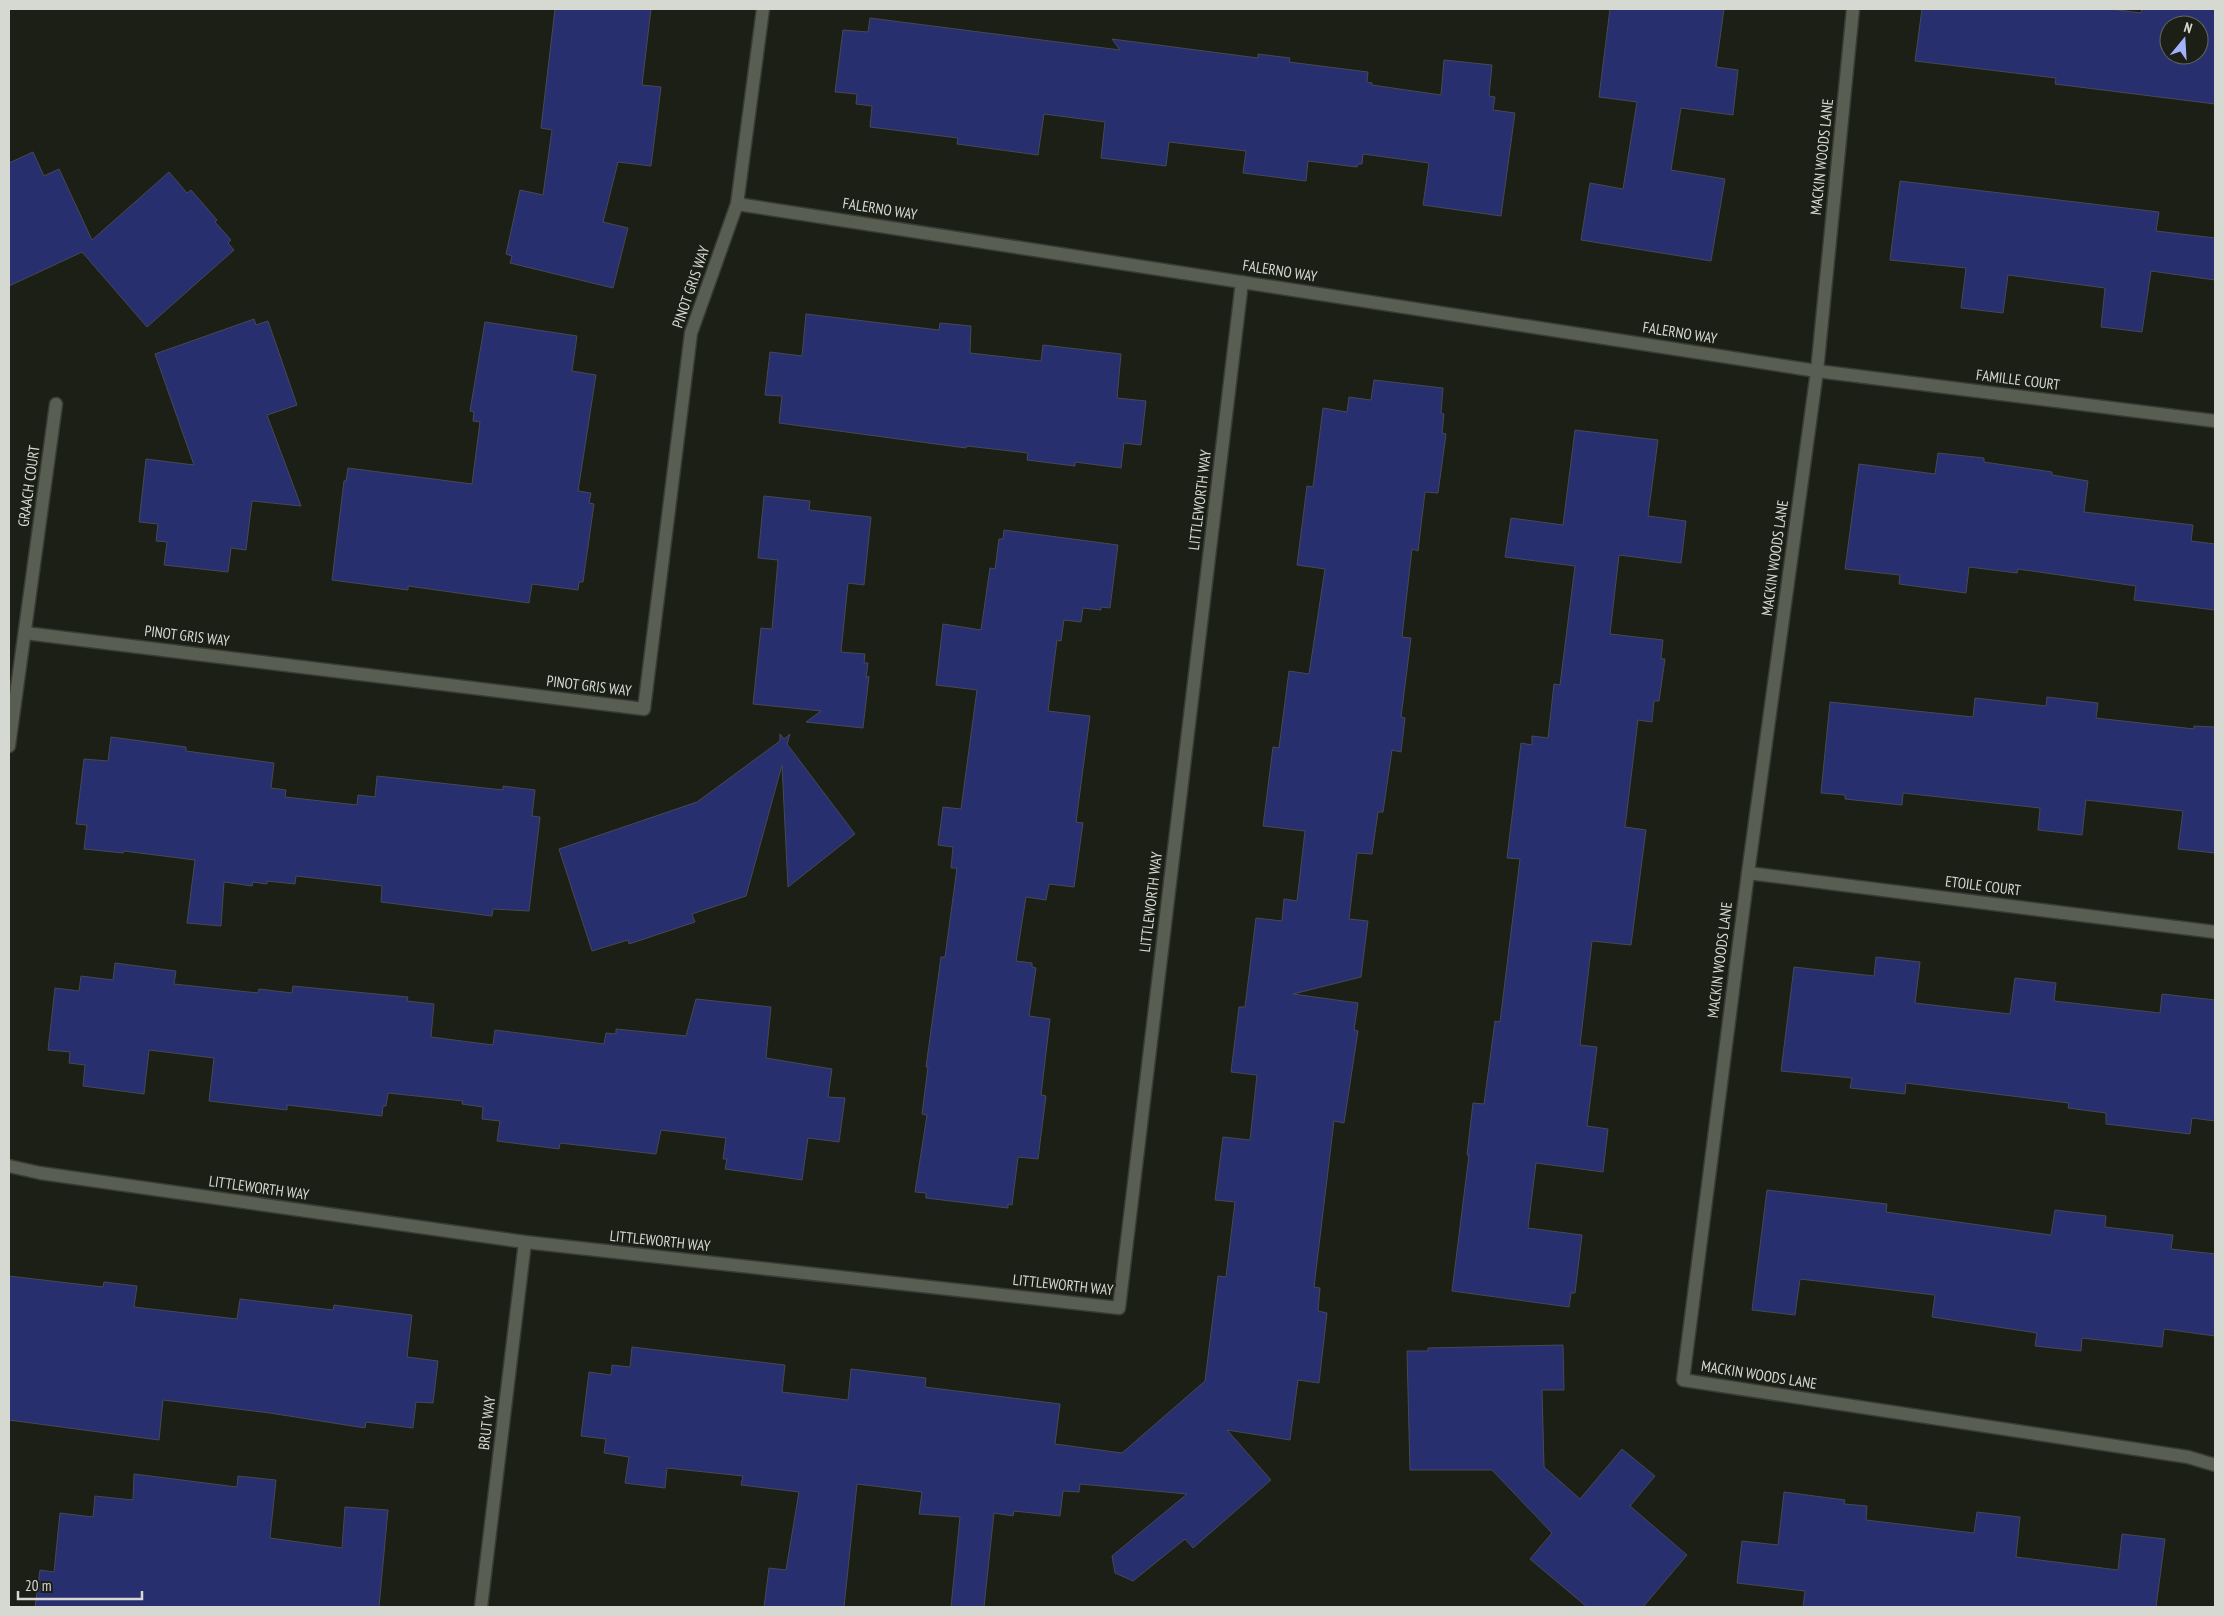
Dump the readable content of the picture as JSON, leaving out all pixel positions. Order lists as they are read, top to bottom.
{
  "streets": {
    "street": [
      "MACKIN WOODS LANE",
      "FALERNO WAY",
      "PINOT GRIS WAY",
      "FAMILLE COURT",
      "GRAACH COURT",
      "LITTLEWORTH WAY",
      "ETOILE COURT",
      "BRUT WAY"
    ]
  },
  "crossings": [
    ["MACKIN WOODS LANE", "FALERNO WAY"],
    ["MACKIN WOODS LANE", "FAMILLE COURT"],
    ["MACKIN WOODS LANE", "ETOILE COURT"],
    ["FALERNO WAY", "PINOT GRIS WAY"],
    ["FALERNO WAY", "FAMILLE COURT"],
    ["FALERNO WAY", "LITTLEWORTH WAY"],
    ["PINOT GRIS WAY", "GRAACH COURT"],
    ["LITTLEWORTH WAY", "BRUT WAY"]
  ],
  "scale_bar": "20 m",
  "north": "top"
}
